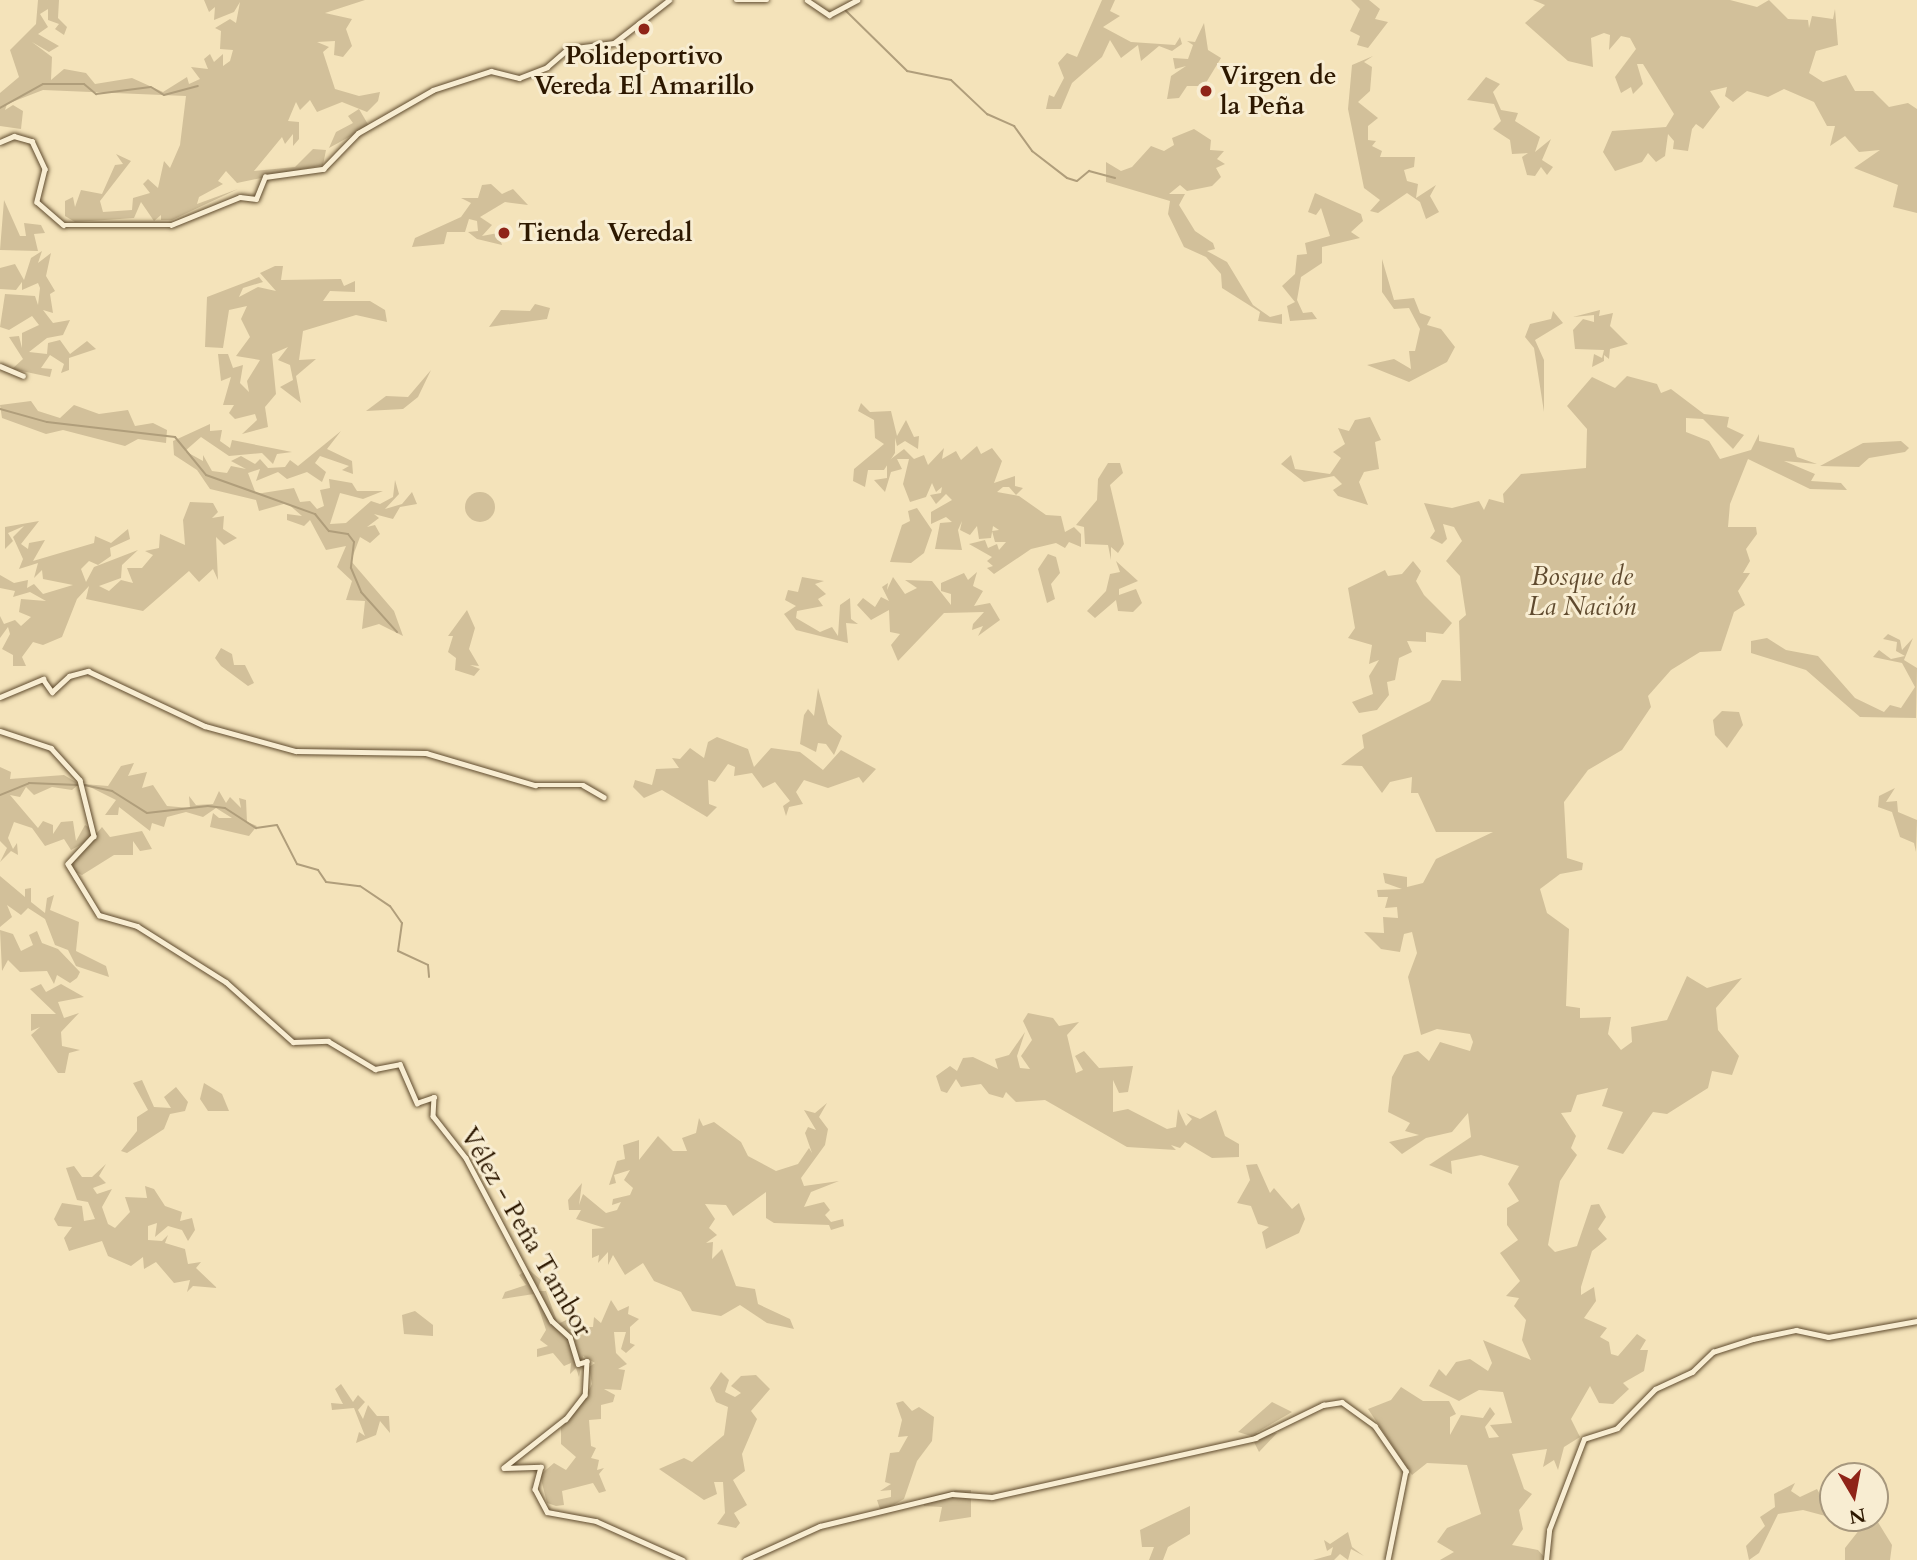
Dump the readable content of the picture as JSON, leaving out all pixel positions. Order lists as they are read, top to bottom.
{
  "streets": {
    "street": ["Vélez - Peña Tambor"]
  },
  "parks": ["Bosque de La Nación"],
  "places": ["Polideportivo Vereda El Amarillo", "Virgen de la Peña", "Tienda Veredal"],
  "north": "bottom"
}
